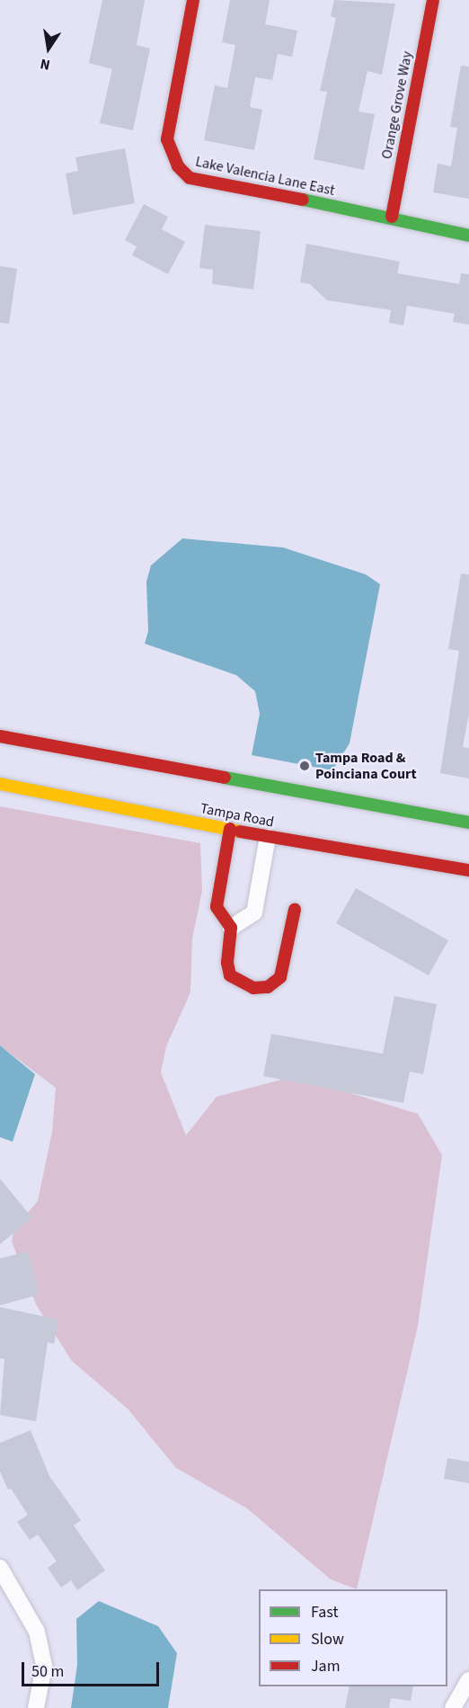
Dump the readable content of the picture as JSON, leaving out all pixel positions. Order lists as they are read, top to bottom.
{
  "streets": {
    "street": ["Orange Grove Way", "Lake Valencia Lane East", "Tampa Road"]
  },
  "crossings": [
    ["Orange Grove Way", "Lake Valencia Lane East"]
  ],
  "places": ["Tampa Road & Poinciana Court"],
  "legend": ["Fast", "Slow", "Jam"],
  "scale_bar": "50 m",
  "north": "bottom"
}
